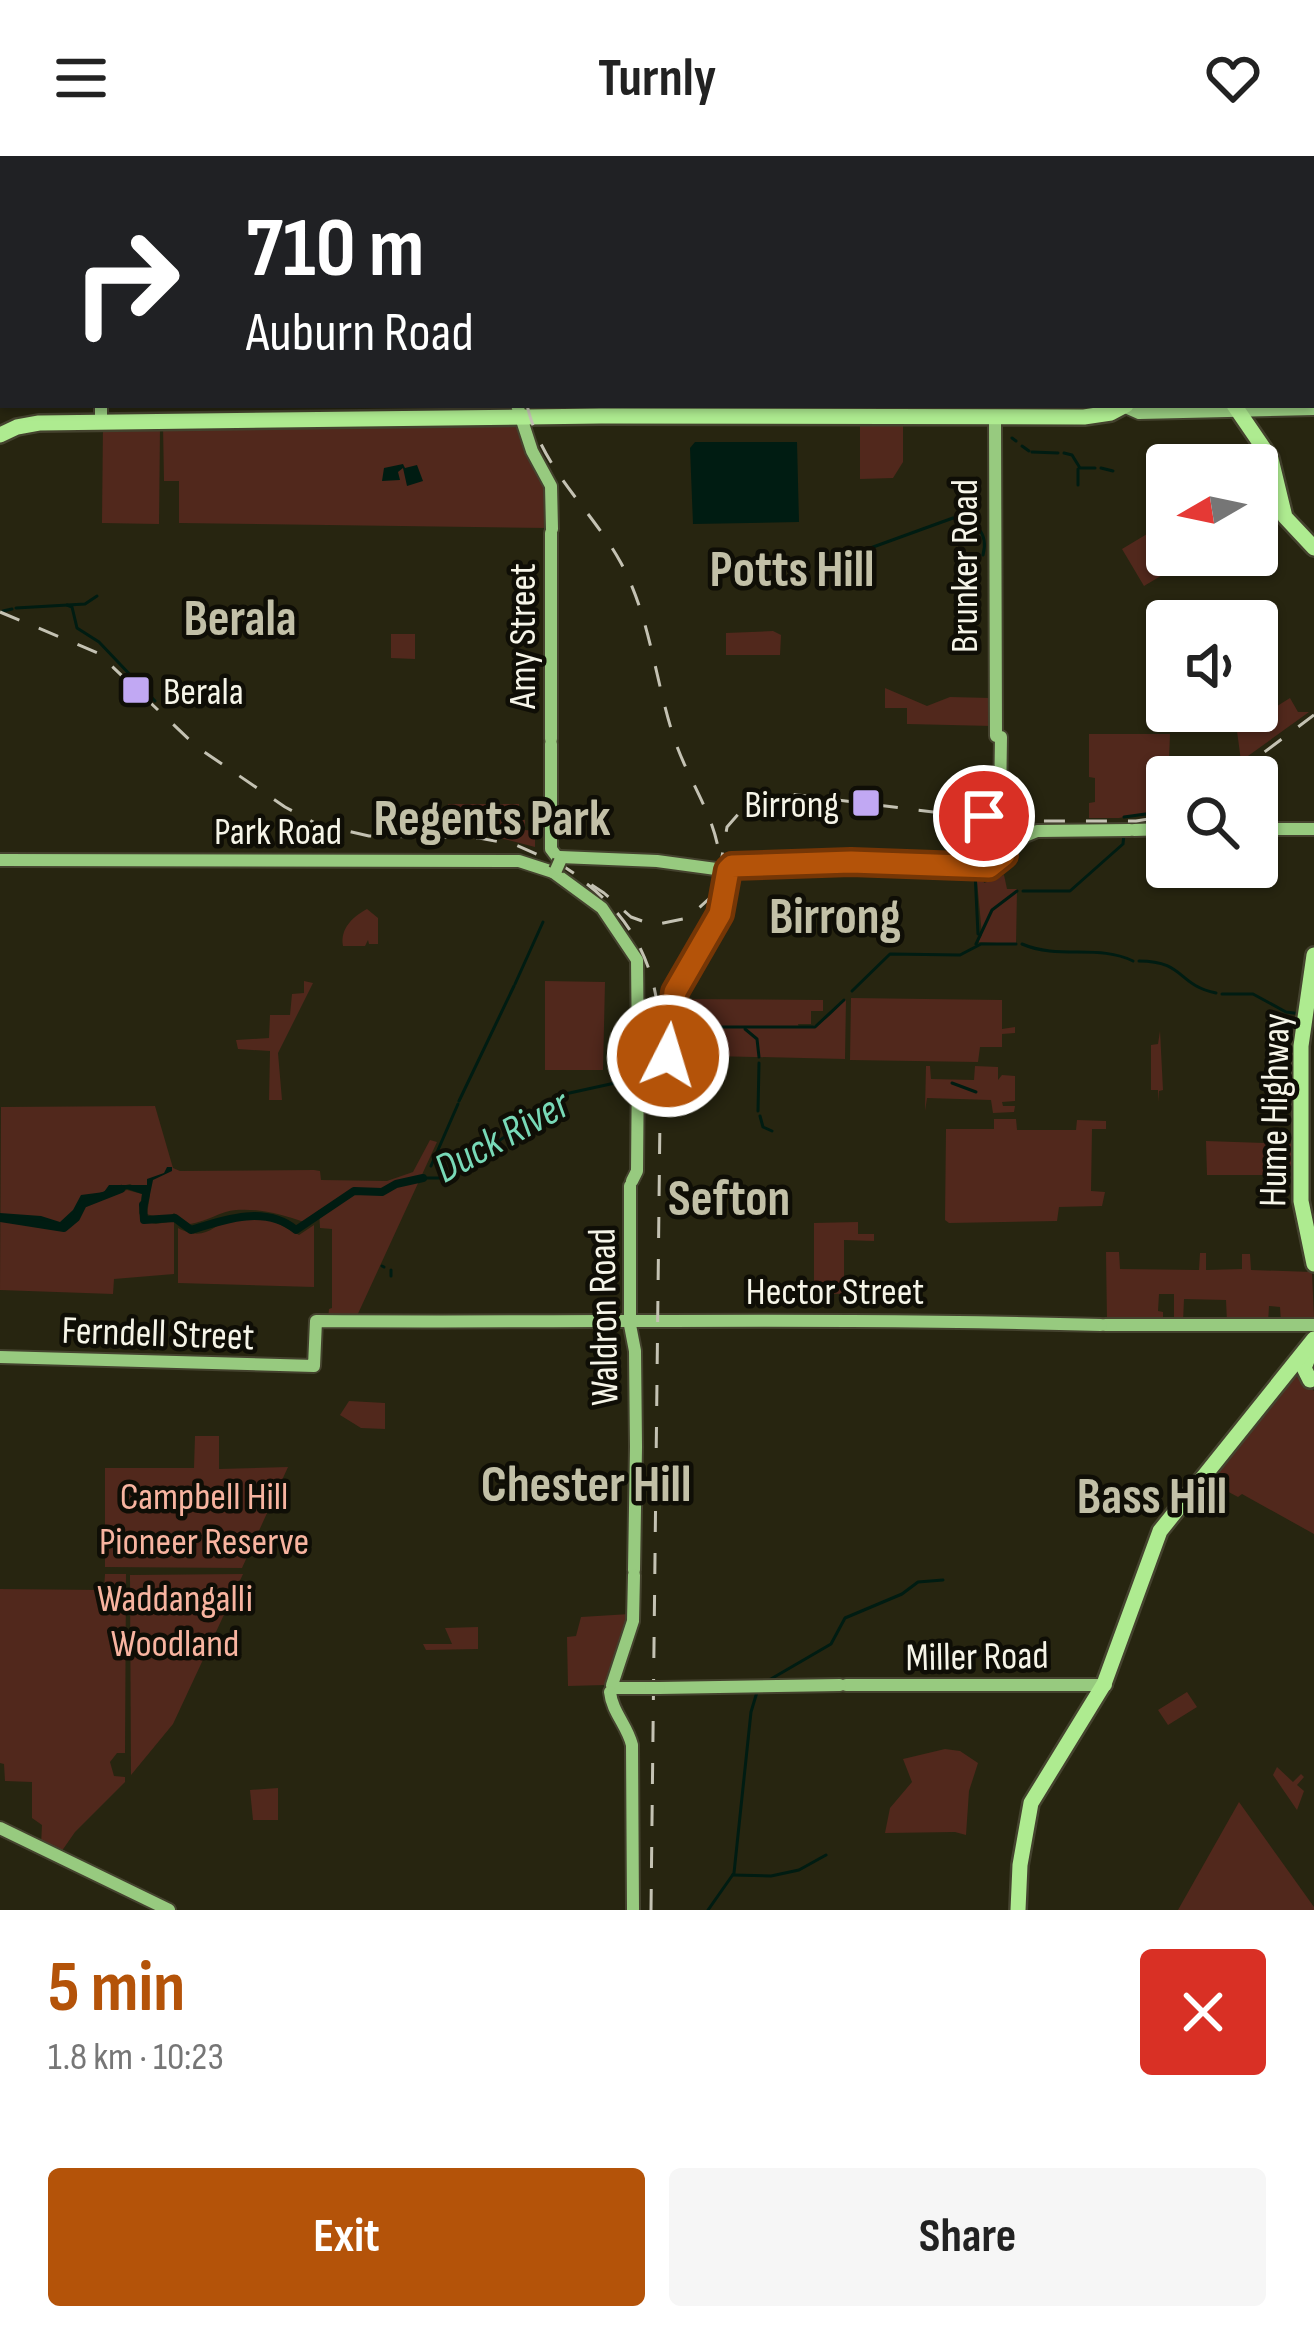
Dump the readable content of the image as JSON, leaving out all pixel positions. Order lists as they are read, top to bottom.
{
  "streets": {
    "highway": ["Hume Highway"],
    "main road": [
      "Brunker Road",
      "Amy Street",
      "Park Road",
      "Hector Street",
      "Waldron Road",
      "Ferndell Street",
      "Miller Road"
    ]
  },
  "crossings": [
    ["Brunker Road", "Park Road"],
    ["Amy Street", "Park Road"],
    ["Amy Street", "Waldron Road"],
    ["Park Road", "Waldron Road"],
    ["Hector Street", "Waldron Road"],
    ["Hector Street", "Ferndell Street"],
    ["Waldron Road", "Miller Road"]
  ],
  "districts": [
    "Potts Hill",
    "Berala",
    "Regents Park",
    "Birrong",
    "Sefton",
    "Chester Hill",
    "Bass Hill"
  ],
  "water": ["Duck River"],
  "parks": ["Campbell Hill Pioneer Reserve", "Waddangalli Woodland"],
  "places": {
    "transit": ["Berala", "Birrong"]
  },
  "north": "left",
  "page": {
    "header": "Turnly",
    "turn": ["710 m", "Auburn Road"],
    "heading": ["5 min", "1.8 km · 10:23"],
    "buttons": ["Exit", "Share"]
  }
}
